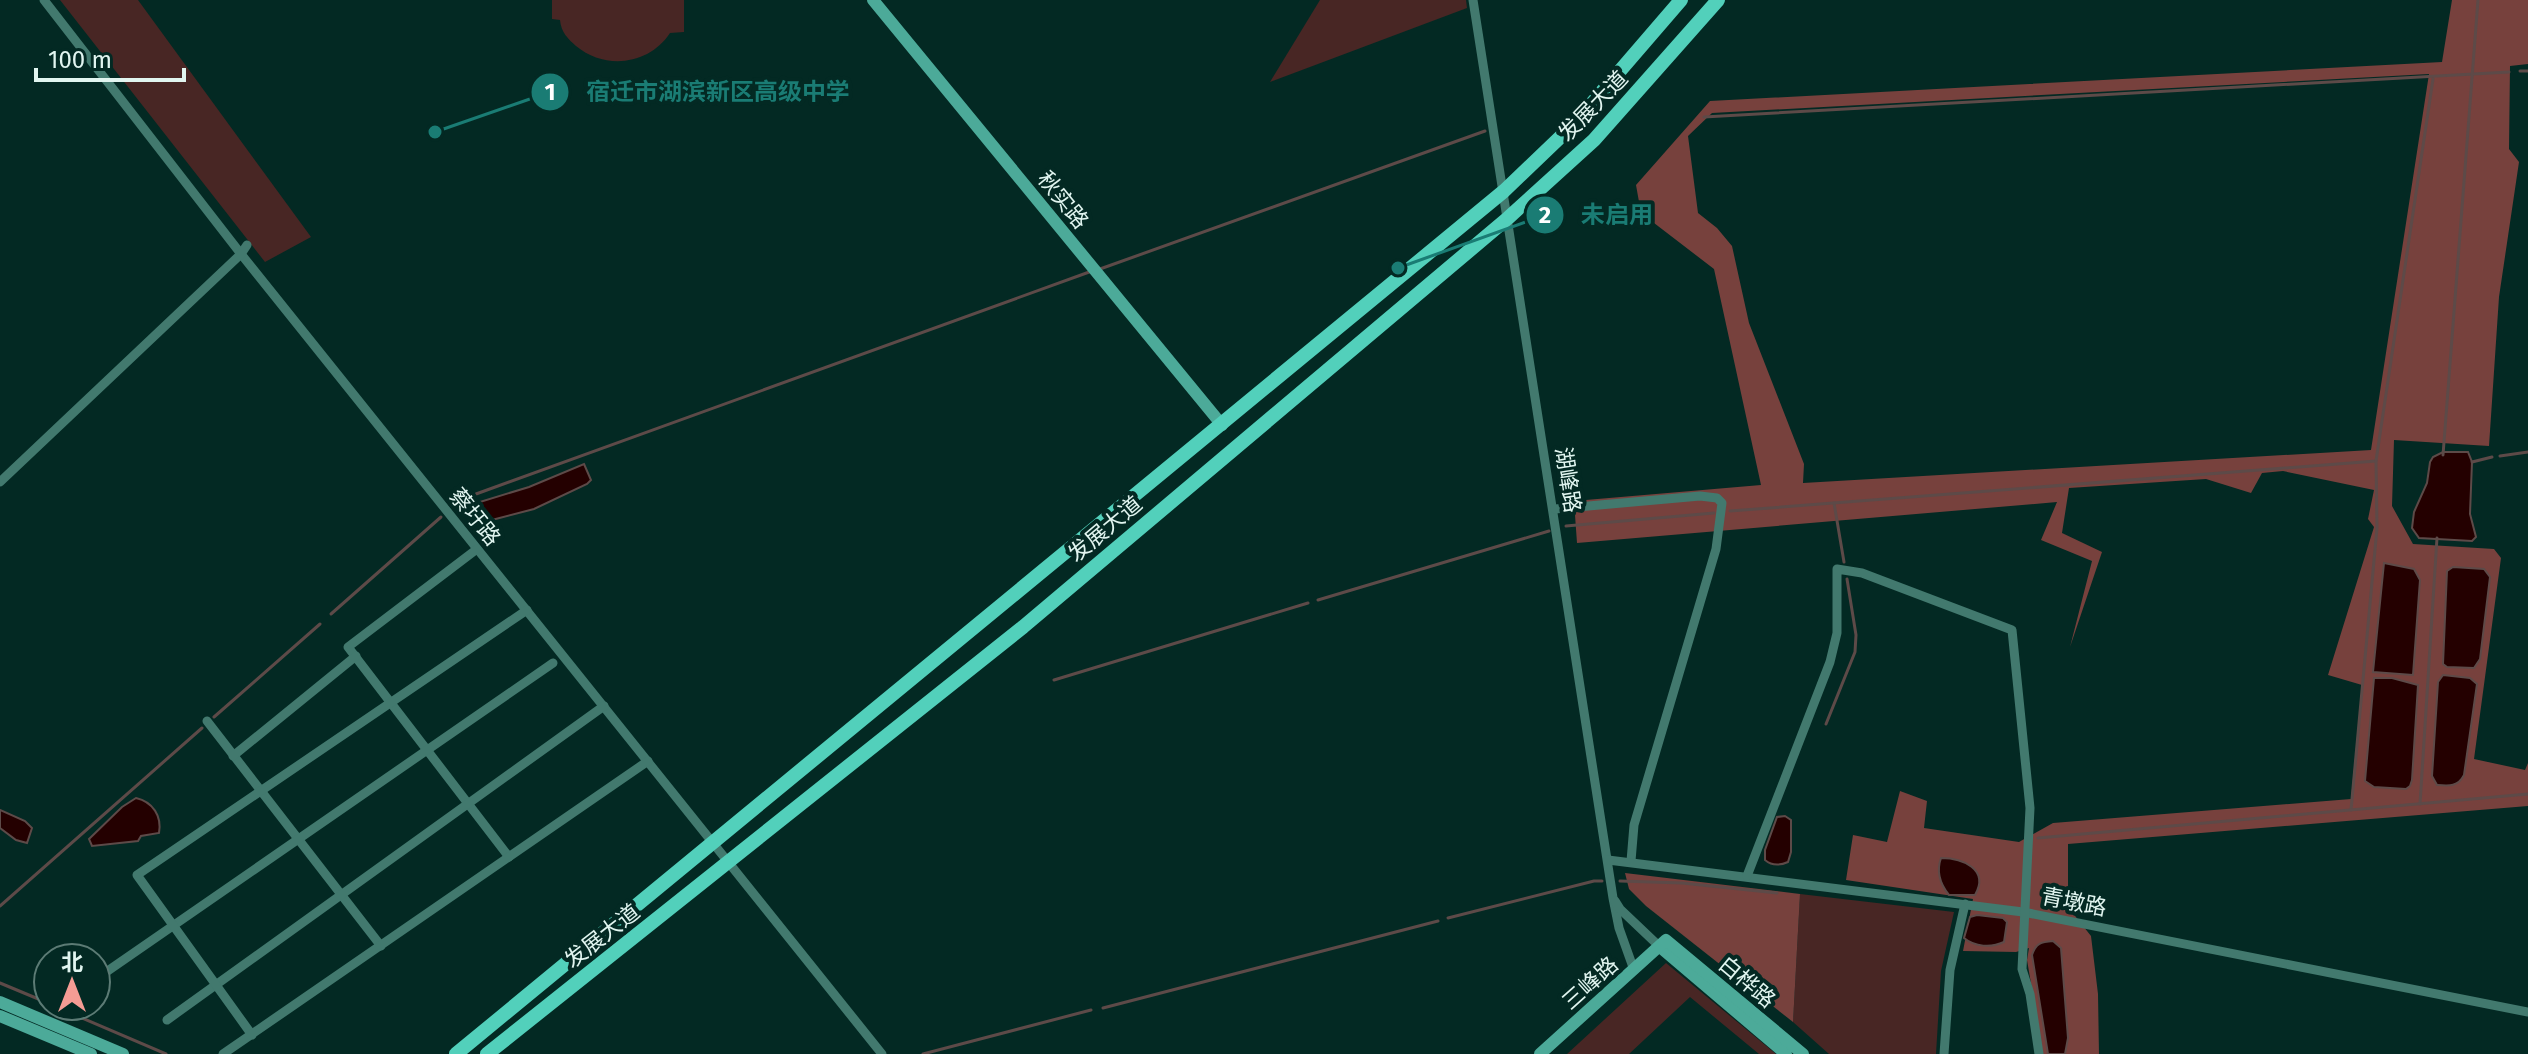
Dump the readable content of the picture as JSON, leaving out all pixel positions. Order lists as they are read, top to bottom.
{
  "streets": {
    "main road": ["发展大道"],
    "street": [
      "秋实路",
      "湖峰路",
      "蔡圩路",
      "青墩路",
      "白桦路",
      "三峰路"
    ]
  },
  "crossings": [
    ["发展大道", "秋实路"],
    ["发展大道", "湖峰路"],
    ["发展大道", "蔡圩路"],
    ["湖峰路", "青墩路"],
    ["湖峰路", "三峰路"],
    ["白桦路", "三峰路"]
  ],
  "places": ["宿迁市湖滨新区高级中学", "未启用"],
  "scale_bar": "100 m",
  "north": "top"
}
